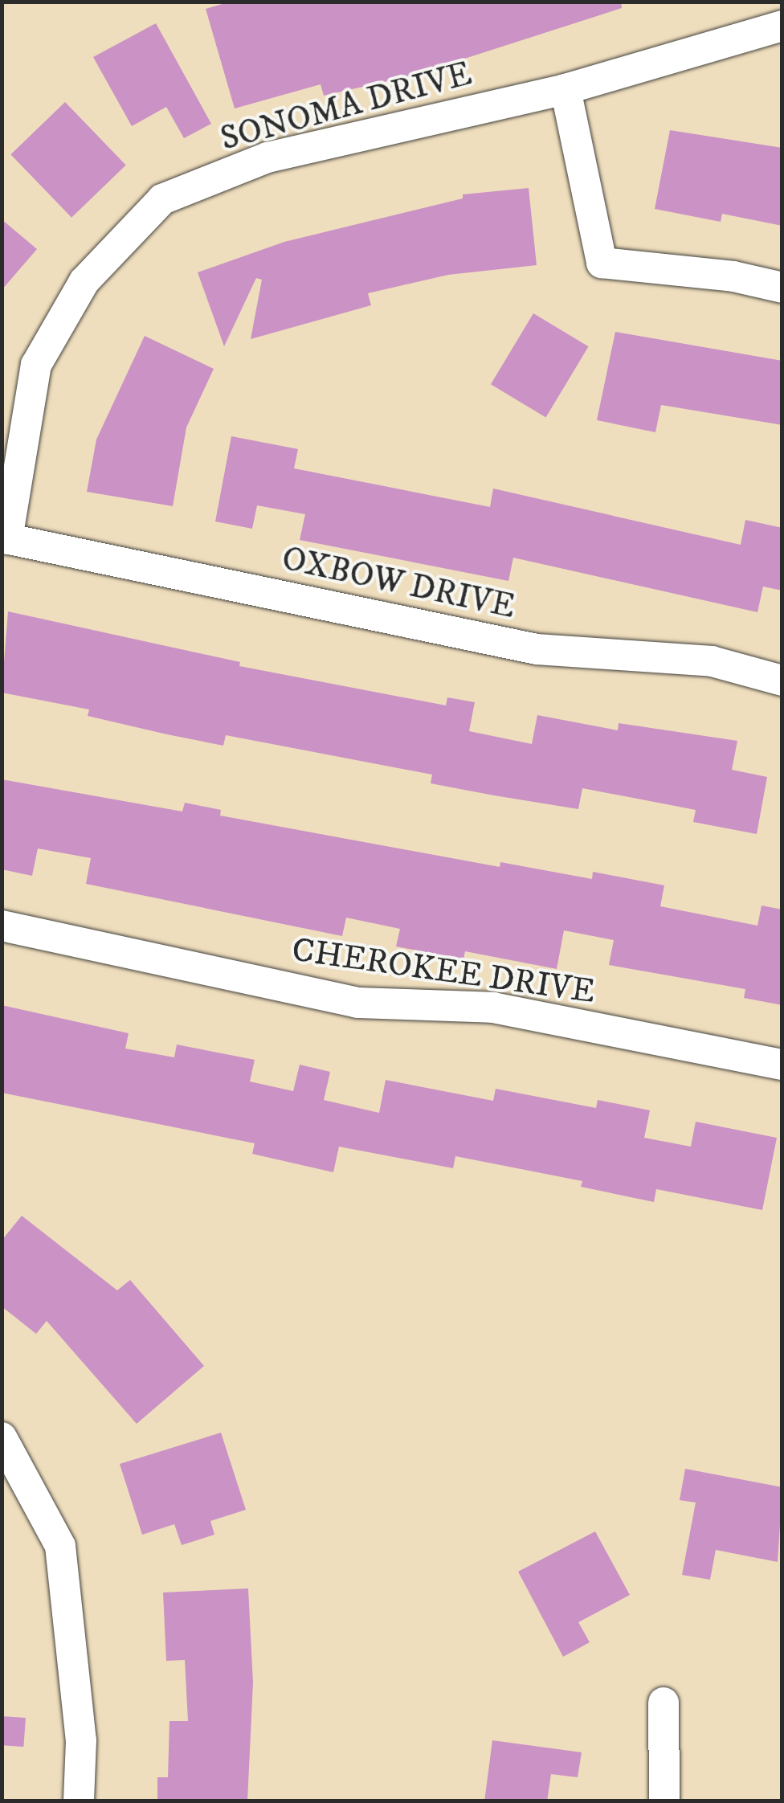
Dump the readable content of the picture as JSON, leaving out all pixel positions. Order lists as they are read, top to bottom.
{
  "streets": {
    "street": ["SONOMA DRIVE", "OXBOW DRIVE", "CHEROKEE DRIVE"]
  },
  "crossings": [
    ["SONOMA DRIVE", "OXBOW DRIVE"]
  ]
}
